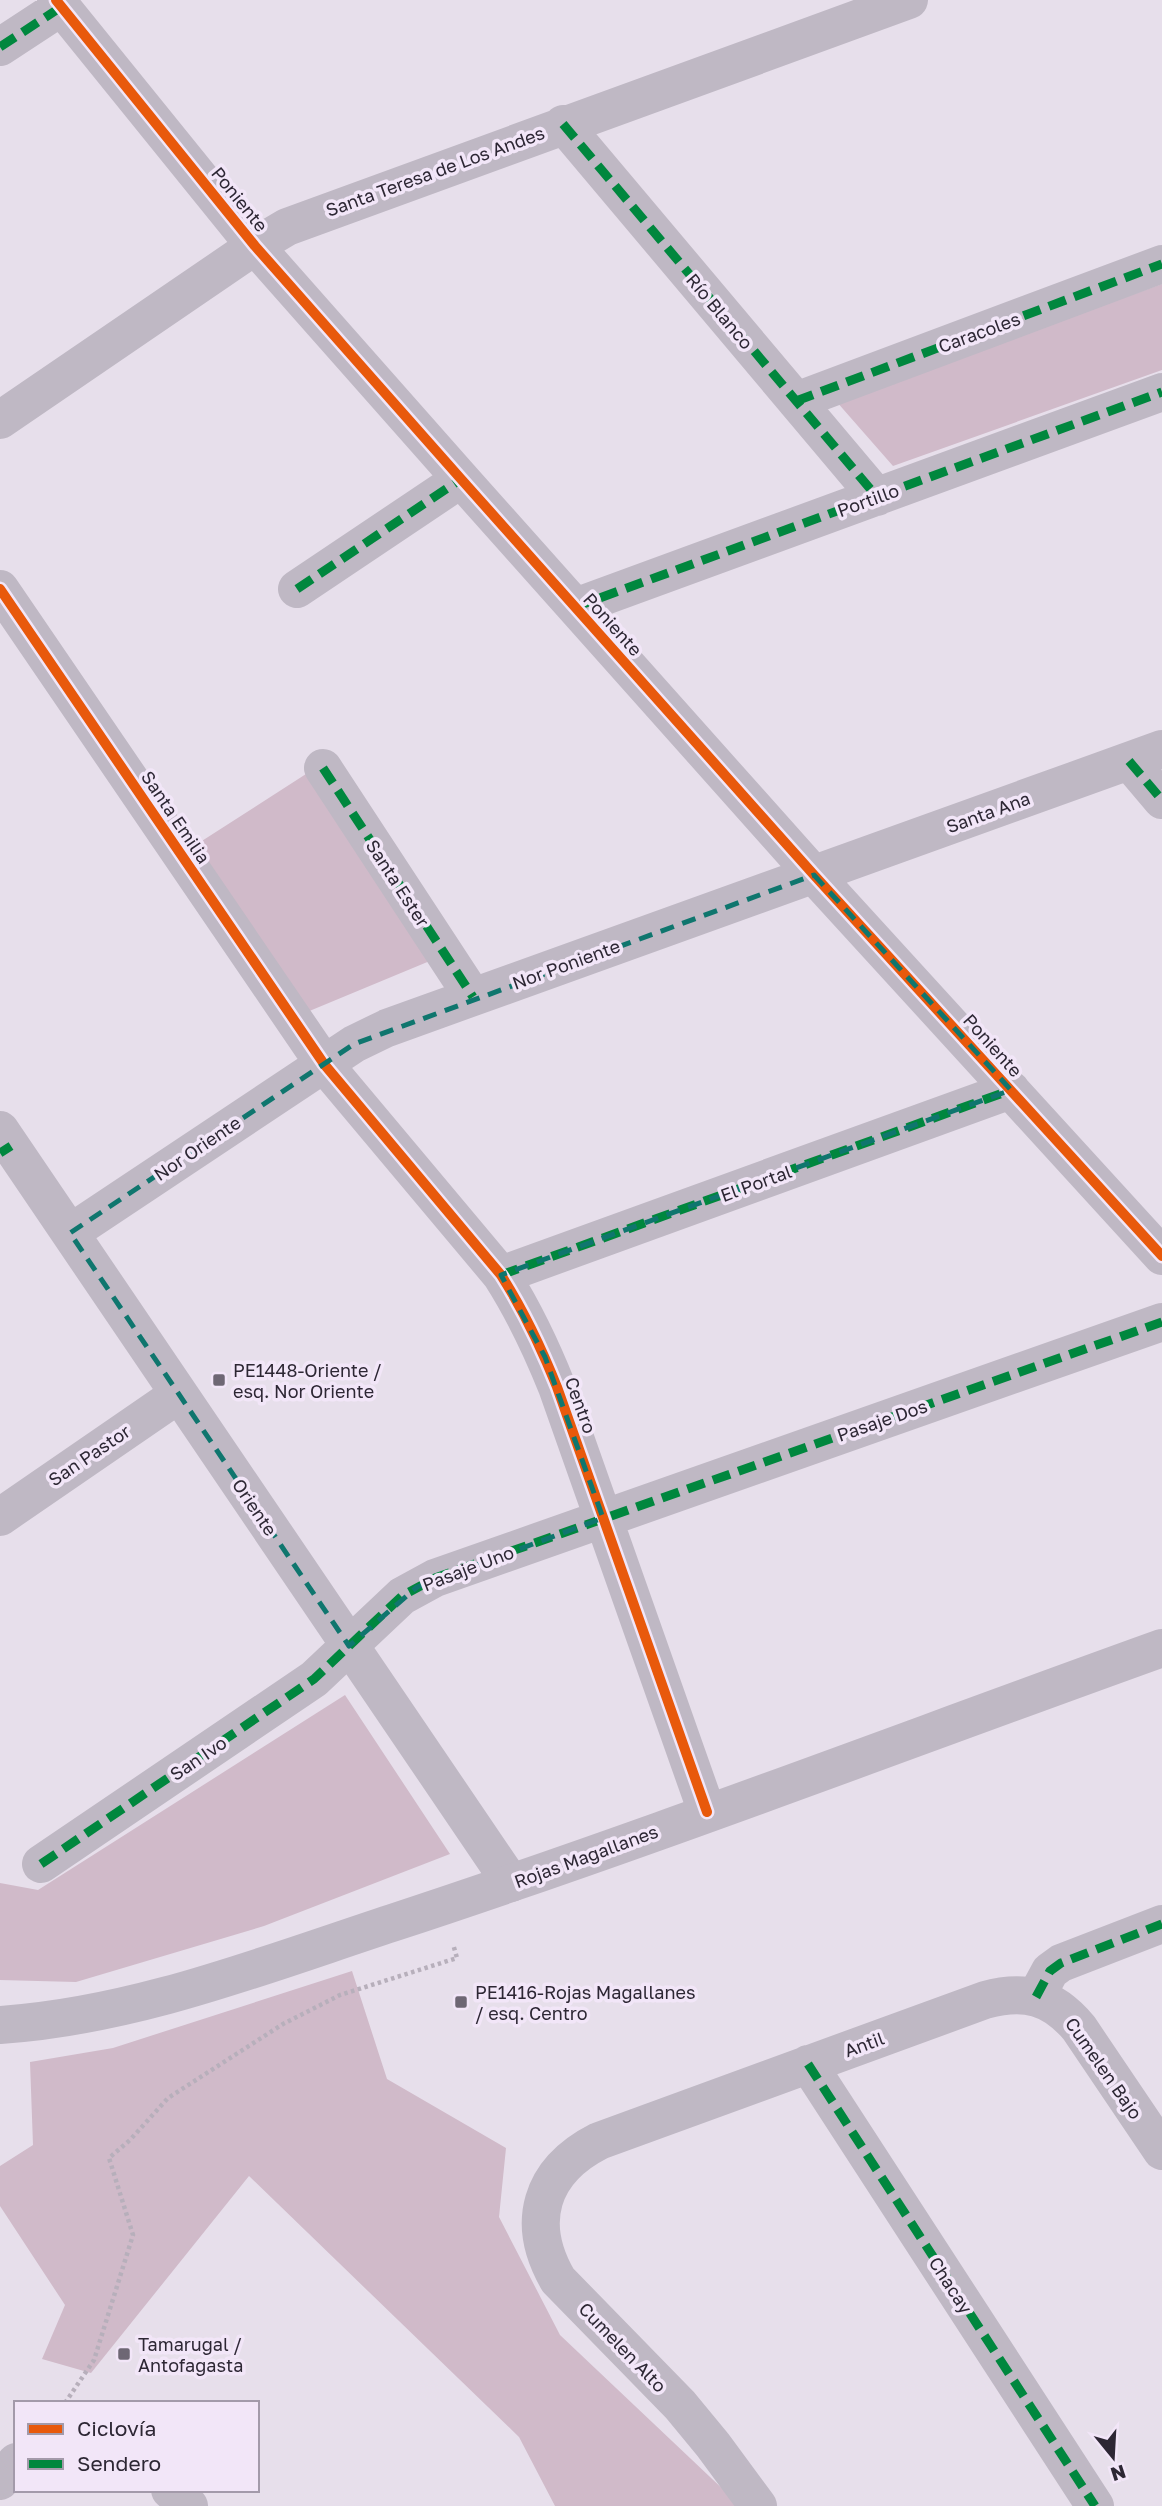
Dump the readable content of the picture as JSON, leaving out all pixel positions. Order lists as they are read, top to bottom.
{
  "streets": {
    "street": [
      "Santa Teresa de Los Andes",
      "Poniente",
      "Río Blanco",
      "Caracoles",
      "Portillo",
      "Santa Ana",
      "Santa Emilia",
      "Santa Ester",
      "Nor Poniente",
      "Nor Oriente",
      "El Portal",
      "Centro",
      "Pasaje Dos",
      "San Pastor",
      "Oriente",
      "Pasaje Uno",
      "San Ivo",
      "Rojas Magallanes",
      "Antil",
      "Cumelen Bajo",
      "Chacay",
      "Cumelen Alto"
    ]
  },
  "crossings": [
    ["Santa Teresa de Los Andes", "Poniente"],
    ["Santa Teresa de Los Andes", "Río Blanco"],
    ["Poniente", "Portillo"],
    ["Poniente", "Santa Ana"],
    ["Poniente", "Nor Poniente"],
    ["Poniente", "El Portal"],
    ["Río Blanco", "Caracoles"],
    ["Río Blanco", "Portillo"],
    ["Santa Ana", "Nor Poniente"],
    ["Santa Emilia", "Nor Poniente"],
    ["Santa Emilia", "Nor Oriente"],
    ["Santa Emilia", "Centro"],
    ["Santa Ester", "Nor Poniente"],
    ["Nor Poniente", "Nor Oriente"],
    ["Nor Poniente", "Centro"],
    ["Nor Oriente", "Centro"],
    ["Nor Oriente", "Oriente"],
    ["El Portal", "Centro"],
    ["Centro", "Pasaje Dos"],
    ["Centro", "Pasaje Uno"],
    ["Centro", "Rojas Magallanes"],
    ["Pasaje Dos", "Pasaje Uno"],
    ["San Pastor", "Oriente"],
    ["Oriente", "Pasaje Uno"],
    ["Oriente", "San Ivo"],
    ["Oriente", "Rojas Magallanes"],
    ["Pasaje Uno", "San Ivo"],
    ["Antil", "Cumelen Bajo"],
    ["Antil", "Chacay"],
    ["Antil", "Cumelen Alto"]
  ],
  "places": {
    "transit": ["PE1448-Oriente / esq. Nor Oriente", "PE1416-Rojas Magallanes / esq. Centro", "Tamarugal / Antofagasta"]
  },
  "legend": ["Ciclovía", "Sendero"],
  "north": "bottom"
}
